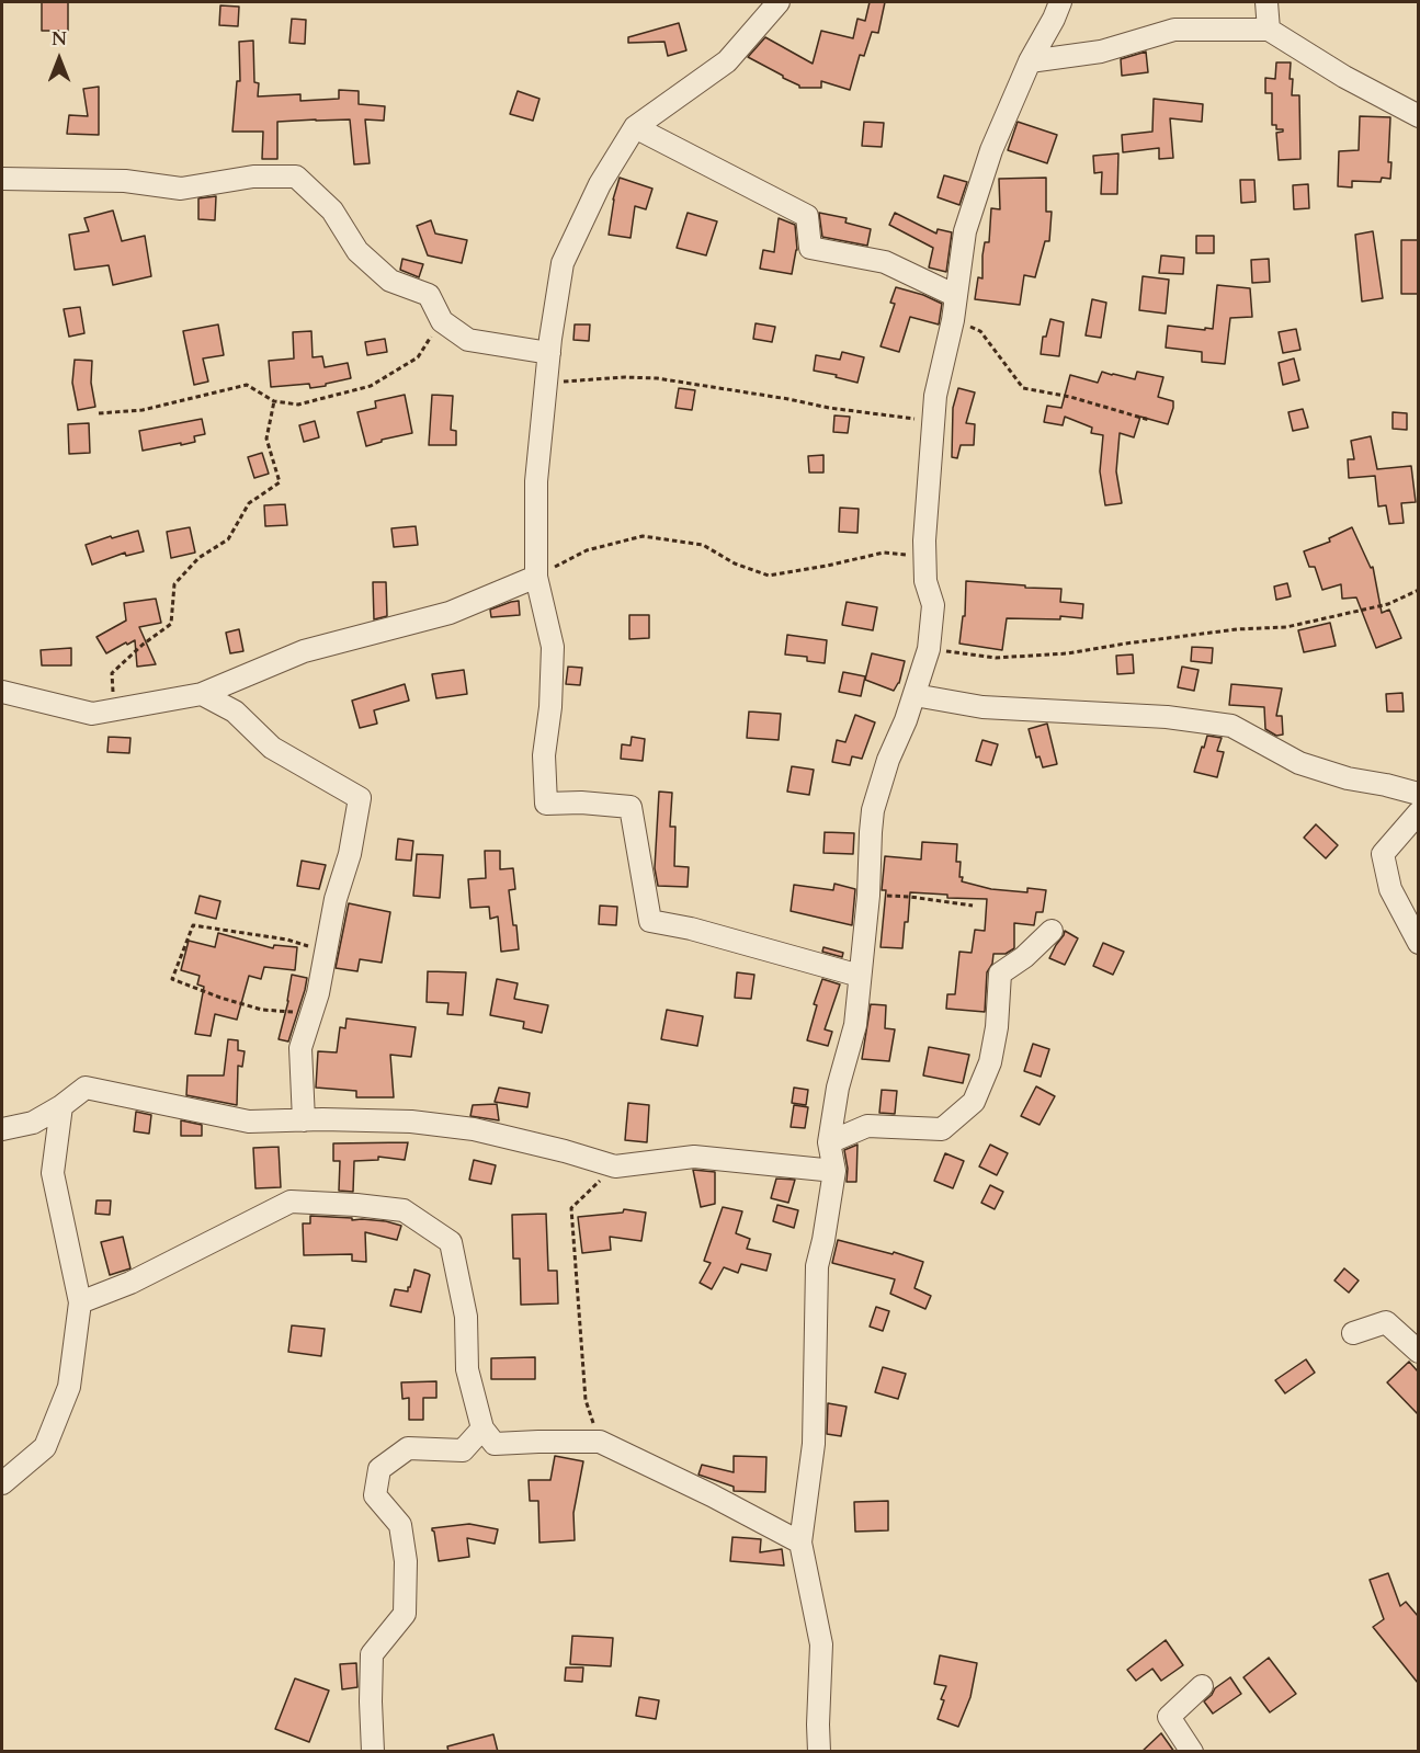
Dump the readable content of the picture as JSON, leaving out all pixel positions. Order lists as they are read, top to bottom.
{
  "north": "top"
}
